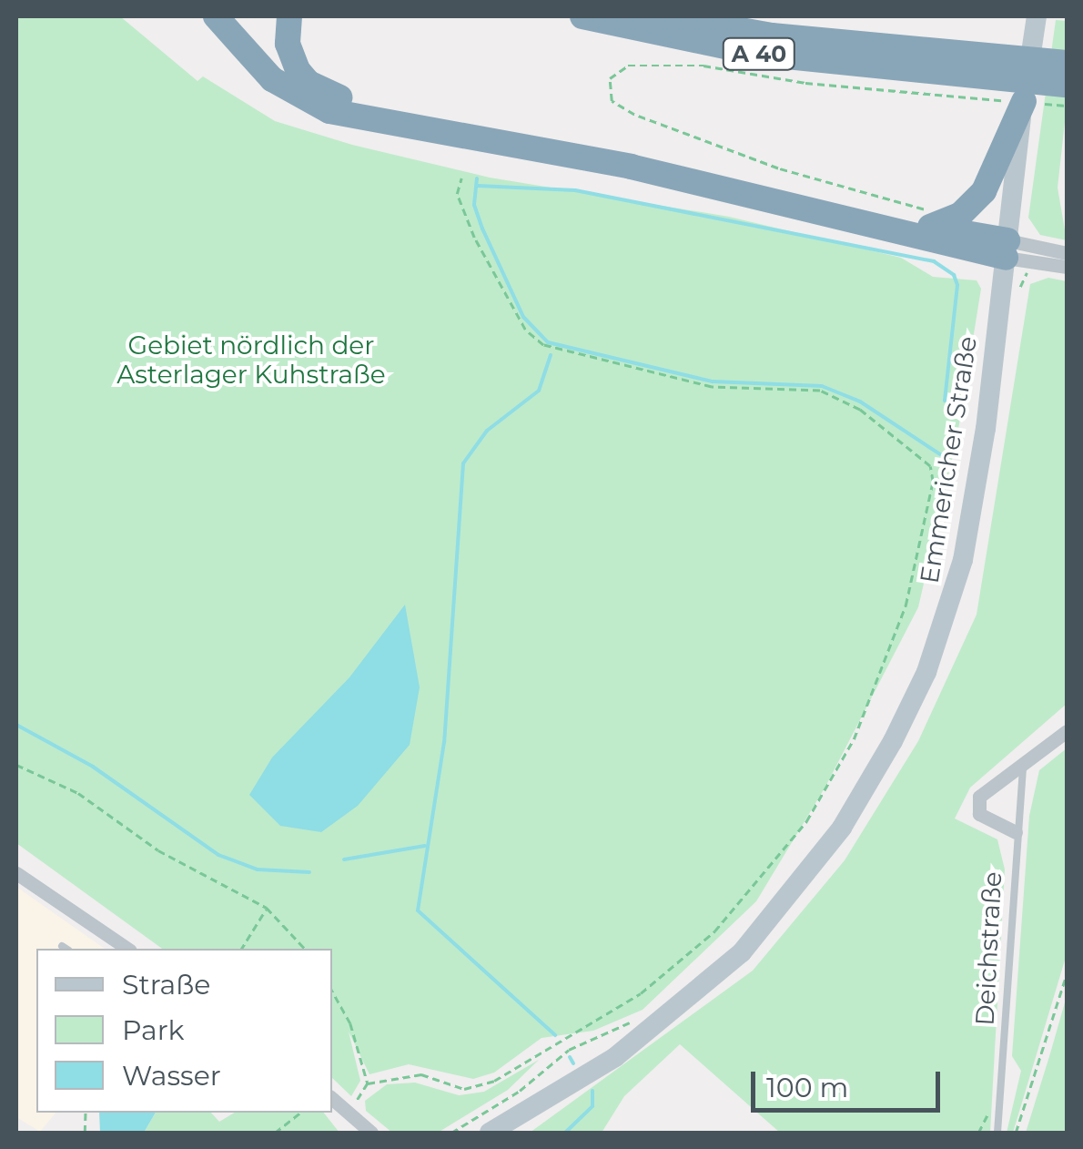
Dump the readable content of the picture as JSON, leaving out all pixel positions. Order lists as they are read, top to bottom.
{
  "streets": {
    "highway": ["A 40"],
    "main road": ["Emmericher Straße"],
    "lane": ["Deichstraße"]
  },
  "parks": ["Gebiet nördlich der Asterlager Kuhstraße"],
  "legend": ["Straße", "Park", "Wasser"],
  "scale_bar": "100 m"
}
